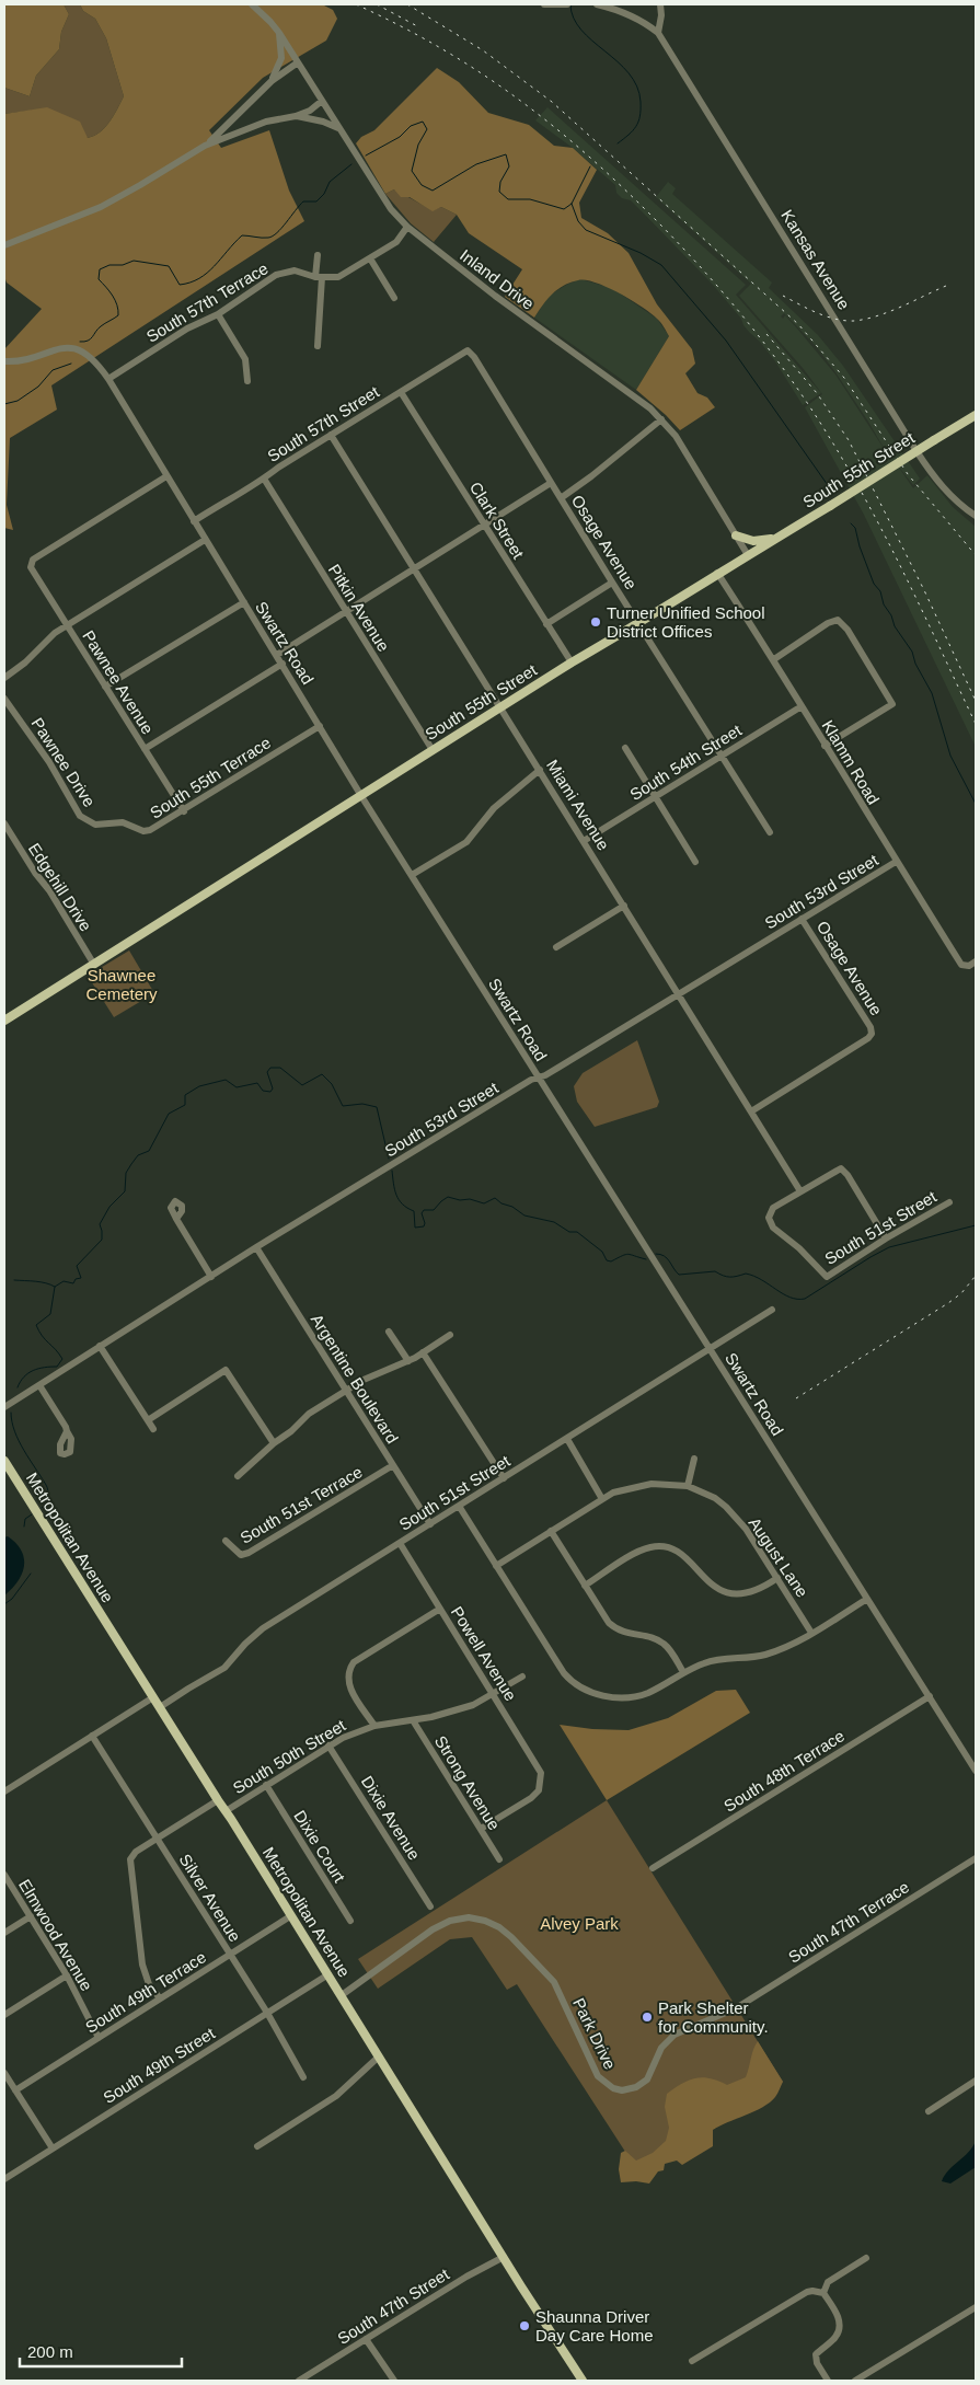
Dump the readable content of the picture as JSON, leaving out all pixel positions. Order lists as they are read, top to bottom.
{
  "streets": {
    "main road": ["South 55th Street", "Metropolitan Avenue"],
    "street": [
      "Kansas Avenue",
      "Inland Drive",
      "South 57th Terrace",
      "South 57th Street",
      "Clark Street",
      "Osage Avenue",
      "Pitkin Avenue",
      "Swartz Road",
      "Pawnee Avenue",
      "Pawnee Drive",
      "South 54th Street",
      "Klamm Road",
      "South 55th Terrace",
      "Miami Avenue",
      "Edgehill Drive",
      "South 53rd Street",
      "South 51st Street",
      "Argentine Boulevard",
      "South 51st Terrace",
      "August Lane",
      "Powell Avenue",
      "South 50th Street",
      "South 48th Terrace",
      "Strong Avenue",
      "Dixie Avenue",
      "Dixie Court",
      "Silver Avenue",
      "South 47th Terrace",
      "Elmwood Avenue",
      "South 49th Terrace",
      "Park Drive",
      "South 49th Street",
      "South 47th Street"
    ]
  },
  "crossings": [
    ["Inland Drive", "South 57th Terrace"],
    ["Inland Drive", "South 55th Street"],
    ["South 57th Terrace", "Swartz Road"],
    ["South 57th Street", "Clark Street"],
    ["South 57th Street", "Osage Avenue"],
    ["South 57th Street", "Pitkin Avenue"],
    ["South 57th Street", "Swartz Road"],
    ["South 57th Street", "Miami Avenue"],
    ["South 55th Street", "Clark Street"],
    ["South 55th Street", "Osage Avenue"],
    ["South 55th Street", "Pitkin Avenue"],
    ["South 55th Street", "Swartz Road"],
    ["South 55th Street", "Klamm Road"],
    ["South 55th Street", "Miami Avenue"],
    ["South 55th Street", "Edgehill Drive"],
    ["Osage Avenue", "South 54th Street"],
    ["Osage Avenue", "Miami Avenue"],
    ["Osage Avenue", "South 53rd Street"],
    ["Swartz Road", "Pawnee Avenue"],
    ["Swartz Road", "South 55th Terrace"],
    ["Swartz Road", "South 53rd Street"],
    ["Swartz Road", "South 51st Street"],
    ["Swartz Road", "South 48th Terrace"],
    ["Pawnee Avenue", "South 55th Terrace"],
    ["Pawnee Drive", "South 55th Terrace"],
    ["South 54th Street", "Klamm Road"],
    ["South 54th Street", "Miami Avenue"],
    ["Klamm Road", "South 53rd Street"],
    ["Miami Avenue", "South 53rd Street"],
    ["Miami Avenue", "South 51st Street"],
    ["South 53rd Street", "Argentine Boulevard"],
    ["South 51st Street", "Argentine Boulevard"],
    ["South 51st Street", "Metropolitan Avenue"],
    ["South 51st Street", "Powell Avenue"],
    ["Argentine Boulevard", "South 51st Terrace"],
    ["Metropolitan Avenue", "South 50th Street"],
    ["Metropolitan Avenue", "South 49th Terrace"],
    ["Metropolitan Avenue", "Park Drive"],
    ["Metropolitan Avenue", "South 49th Street"],
    ["Metropolitan Avenue", "South 47th Street"],
    ["Powell Avenue", "South 50th Street"],
    ["Powell Avenue", "Strong Avenue"],
    ["South 50th Street", "Strong Avenue"],
    ["South 50th Street", "Dixie Avenue"],
    ["South 50th Street", "Dixie Court"],
    ["South 50th Street", "Silver Avenue"],
    ["South 50th Street", "South 49th Terrace"],
    ["Silver Avenue", "South 49th Terrace"],
    ["Silver Avenue", "South 49th Street"],
    ["South 47th Terrace", "Park Drive"],
    ["Elmwood Avenue", "South 49th Terrace"]
  ],
  "parks": ["Shawnee Cemetery", "Alvey Park"],
  "places": ["Turner Unified School District Offices", "Park Shelter for Community.", "Shaunna Driver Day Care Home"],
  "scale_bar": "200 m"
}
